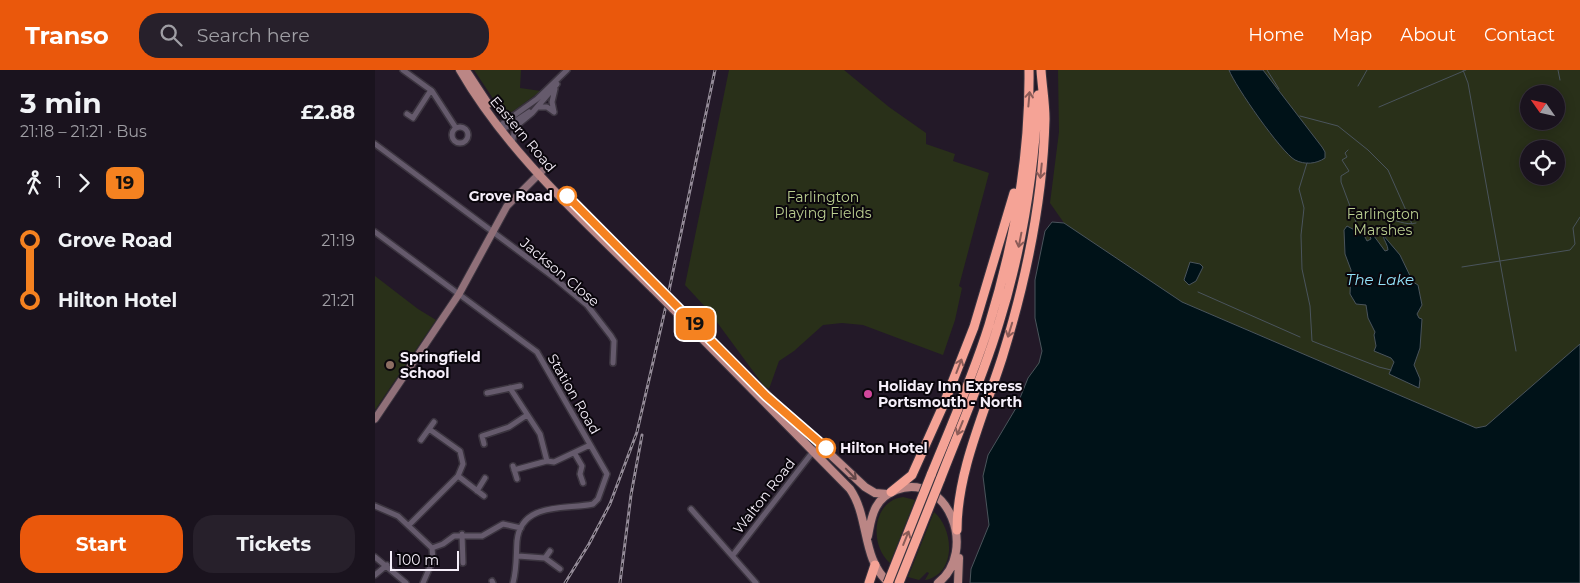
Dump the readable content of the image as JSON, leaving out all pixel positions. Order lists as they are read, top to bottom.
{
  "streets": {
    "main road": ["Eastern Road"],
    "street": ["Jackson Close", "Station Road", "Walton Road"]
  },
  "crossings": [
    ["Eastern Road", "Walton Road"]
  ],
  "water": ["The Lake"],
  "parks": ["Farlington Playing Fields", "Farlington Marshes"],
  "places": [
    "Grove Road",
    "Springfield School",
    "Holiday Inn Express Portsmouth - North",
    "Hilton Hotel"
  ],
  "lines": ["bus line 19"],
  "scale_bar": "100 m",
  "north": "top left",
  "page": {
    "header": "Transo",
    "search": "Search here",
    "nav": [
      "Home",
      "Map",
      "About",
      "Contact"
    ],
    "heading": ["3 min", "21:18 – 21:21 · Bus", "£2.88"],
    "on_map": "19",
    "legs": ["1", "19"],
    "list": [
      {
        "name": "Grove Road",
        "value": "21:19"
      },
      {
        "name": "Hilton Hotel",
        "value": "21:21"
      }
    ],
    "buttons": ["Start", "Tickets"],
    "scale": "100 m"
  }
}
